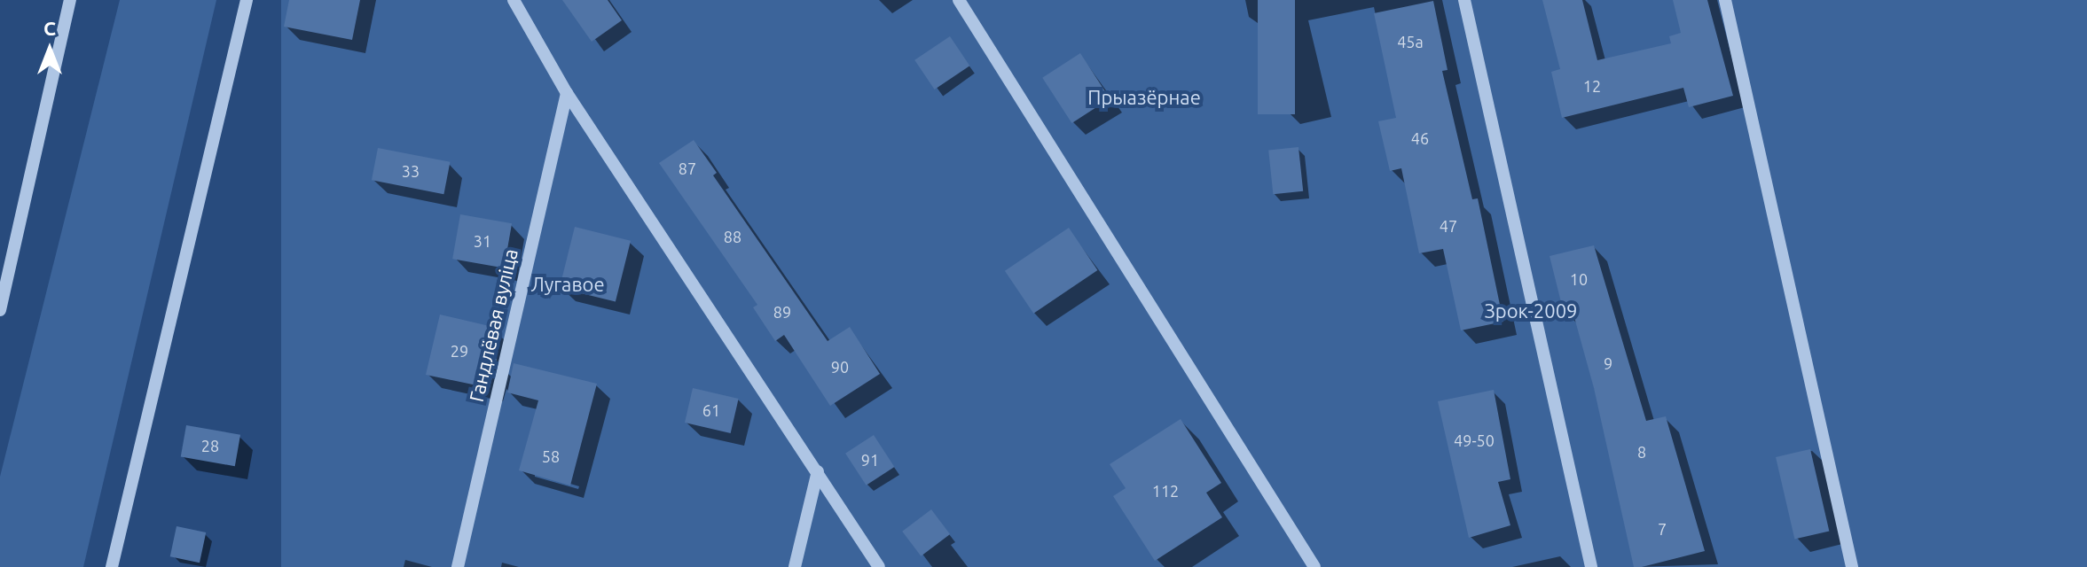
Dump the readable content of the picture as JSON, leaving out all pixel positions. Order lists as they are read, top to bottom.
{
  "streets": {
    "lane": ["Гандлёвая вуліца"]
  },
  "parks": ["Прыазёрнае", "Лугавое", "Зрок-2009"],
  "house_numbers": [
    "45а",
    "12",
    "46",
    "87",
    "33",
    "47",
    "88",
    "31",
    "10",
    "89",
    "29",
    "9",
    "90",
    "61",
    "49-50",
    "28",
    "8",
    "58",
    "91",
    "112",
    "7"
  ],
  "north": "top"
}
